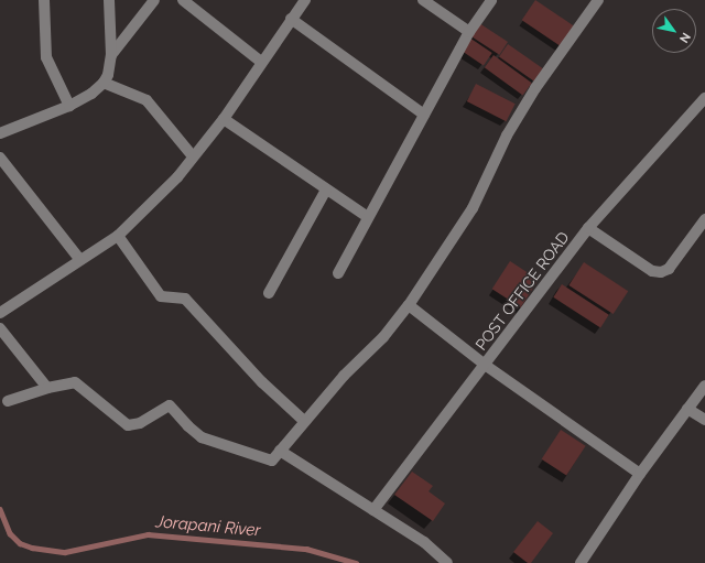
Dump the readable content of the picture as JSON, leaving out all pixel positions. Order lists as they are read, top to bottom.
{
  "streets": {
    "street": ["POST OFFICE ROAD"]
  },
  "water": ["Jorapani River"],
  "north": "bottom right"
}
